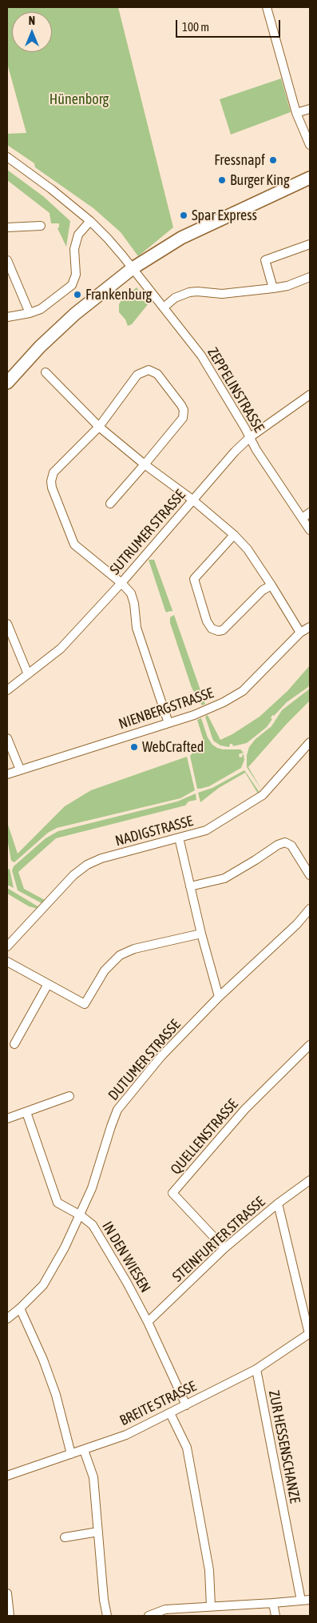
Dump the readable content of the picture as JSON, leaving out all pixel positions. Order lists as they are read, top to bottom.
{
  "streets": {
    "street": [
      "ZEPPELINSTRASSE",
      "SUTRUMER STRASSE",
      "NIENBERGSTRASSE",
      "NADIGSTRASSE",
      "DUTUMER STRASSE",
      "QUELLENSTRASSE",
      "STEINFURTER STRASSE",
      "IN DEN WIESEN",
      "BREITE STRASSE",
      "ZUR HESSENSCHANZE"
    ]
  },
  "crossings": [
    ["ZEPPELINSTRASSE", "SUTRUMER STRASSE"],
    ["DUTUMER STRASSE", "IN DEN WIESEN"],
    ["QUELLENSTRASSE", "STEINFURTER STRASSE"],
    ["STEINFURTER STRASSE", "IN DEN WIESEN"],
    ["IN DEN WIESEN", "BREITE STRASSE"],
    ["BREITE STRASSE", "ZUR HESSENSCHANZE"]
  ],
  "parks": ["Hünenborg"],
  "places": [
    "Fressnapf",
    "Burger King",
    "Spar Express",
    "Frankenburg",
    "WebCrafted"
  ],
  "scale_bar": "100 m",
  "north": "top"
}
